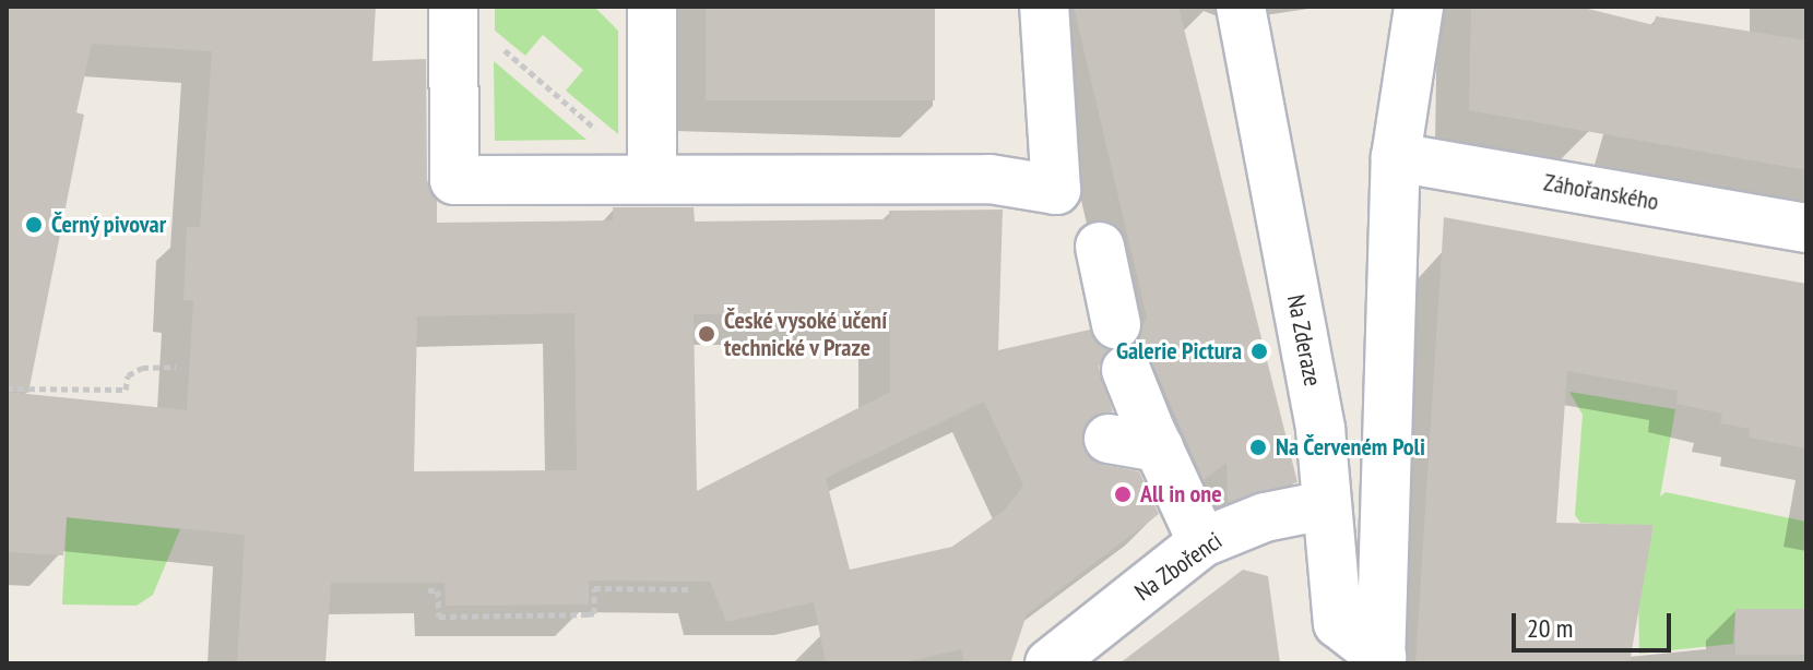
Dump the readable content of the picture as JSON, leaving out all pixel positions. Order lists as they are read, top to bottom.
{
  "streets": {
    "street": ["Záhořanského", "Na Zderaze", "Na Zbořenci"]
  },
  "crossings": [
    ["Záhořanského", "Na Zderaze"],
    ["Na Zderaze", "Na Zbořenci"]
  ],
  "places": [
    "Černý pivovar",
    "České vysoké učení technické v Praze",
    "Galerie Pictura",
    "Na Červeném Poli",
    "All in one"
  ],
  "scale_bar": "20 m"
}
